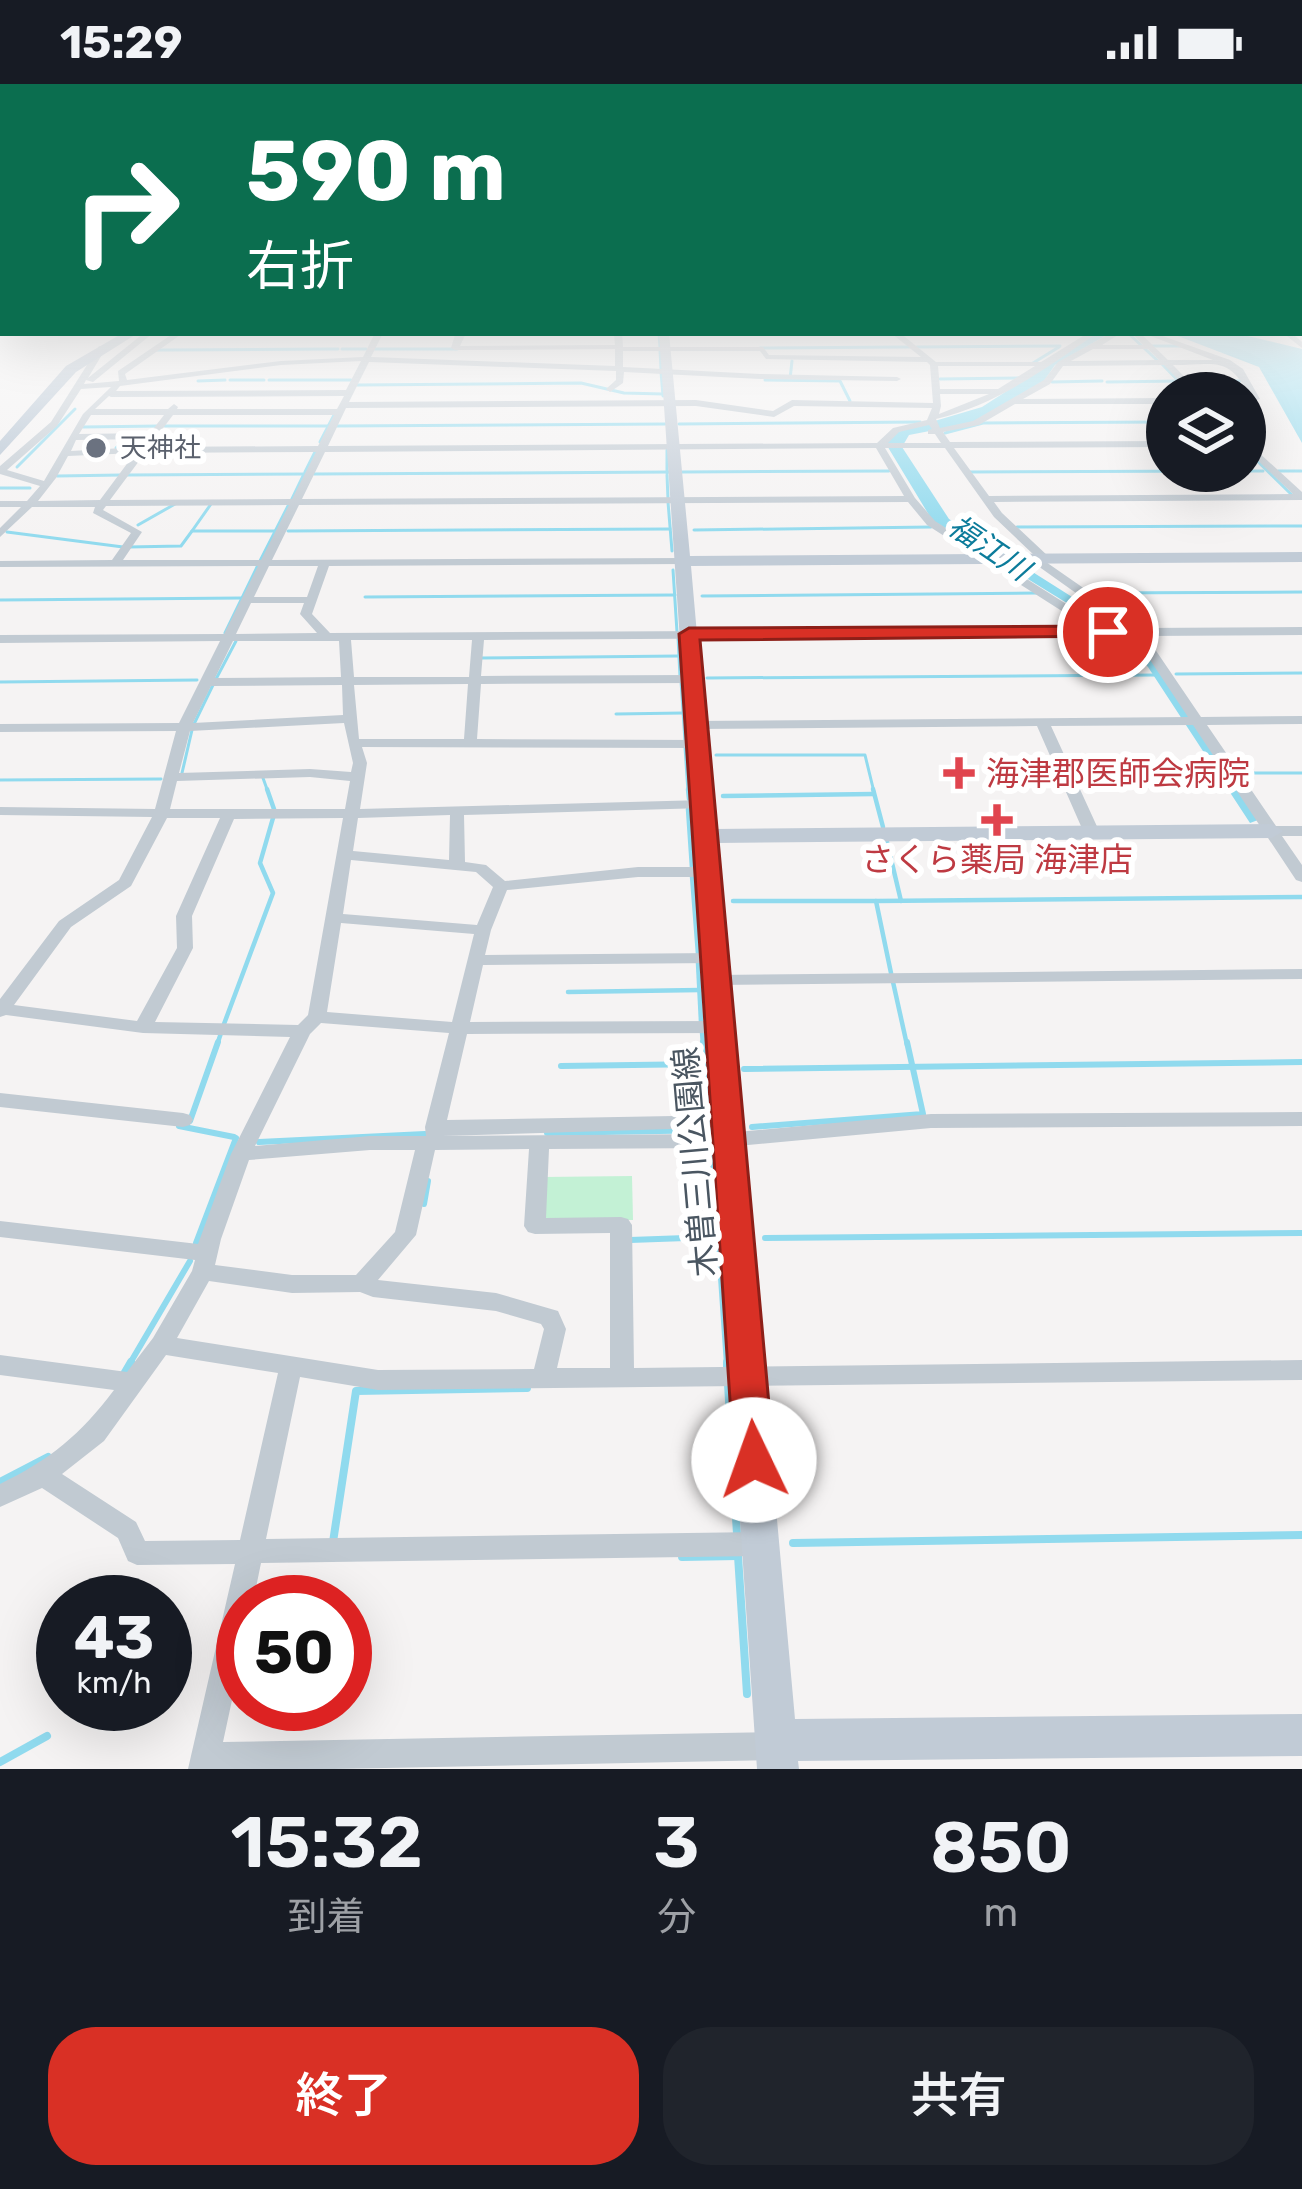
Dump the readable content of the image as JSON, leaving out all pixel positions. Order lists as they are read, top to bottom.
{
  "streets": {
    "main road": ["木曽三川公園線"]
  },
  "water": ["福江川"],
  "places": {
    "other": ["天神社"],
    "health": ["海津郡医師会病院", "さくら薬局 海津店"]
  },
  "page": {
    "status": "15:29",
    "turn": ["590 m", "右折"],
    "speed": "43 km/h",
    "limit": "50",
    "eta": [
      "15:32",
      "到着",
      "3",
      "分",
      "850",
      "m"
    ],
    "buttons": ["終了", "共有"]
  }
}
